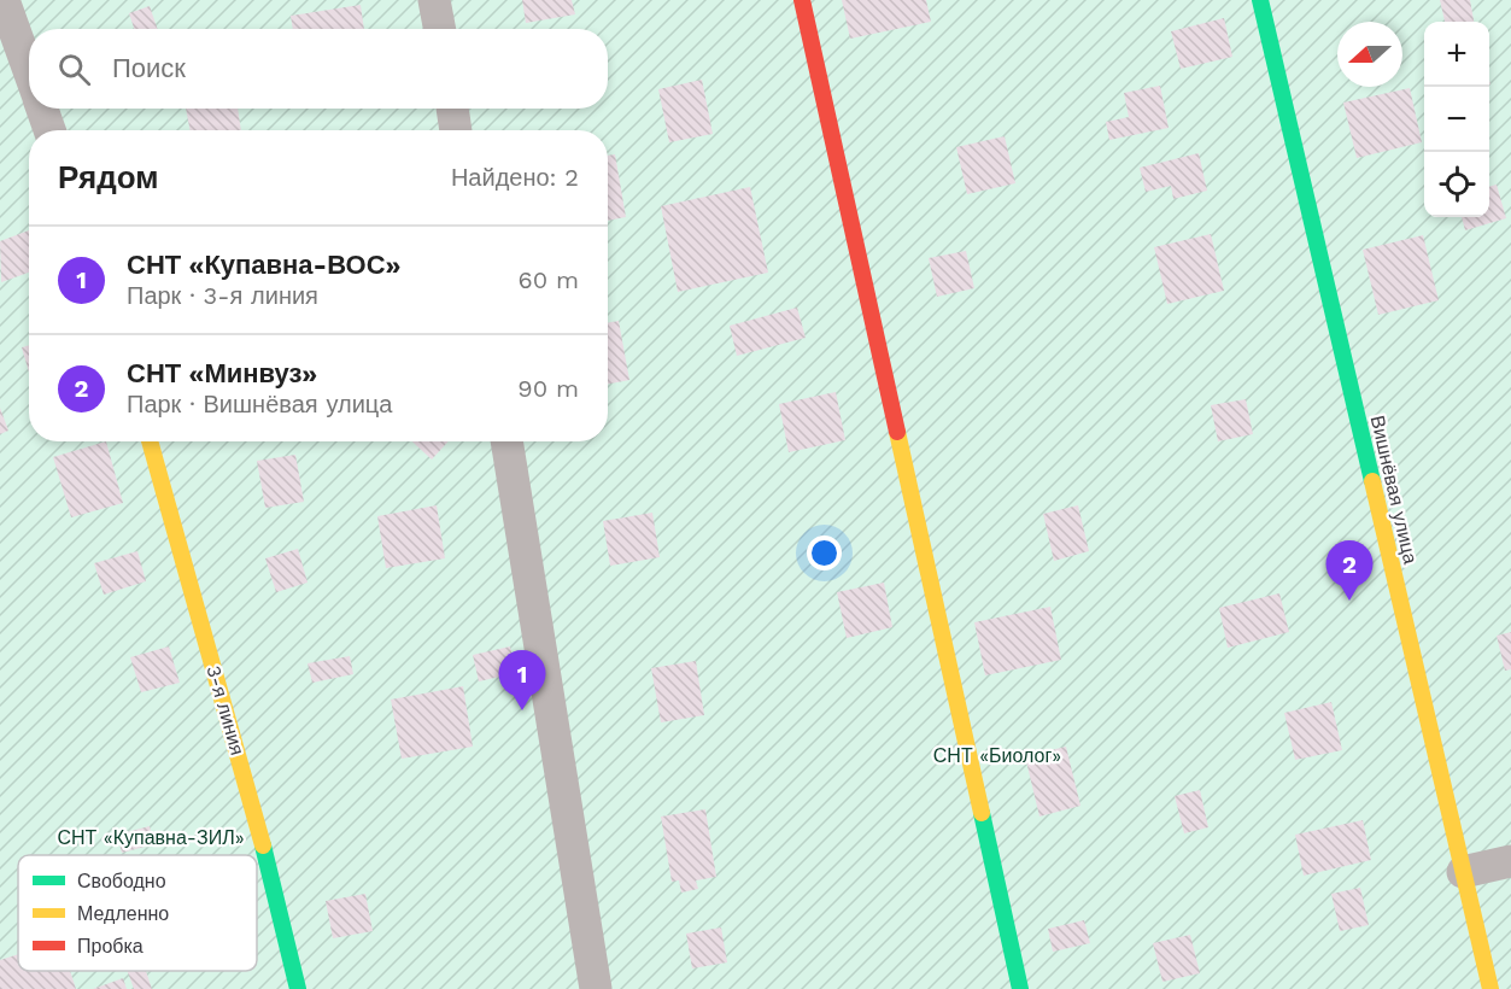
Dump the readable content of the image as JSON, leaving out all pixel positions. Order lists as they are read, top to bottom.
{
  "streets": {
    "street": ["Вишнёвая улица", "3-я линия"]
  },
  "parks": ["СНТ «Биолог»", "СНТ «Купавна-ЗИЛ»"],
  "legend": ["Свободно", "Медленно", "Пробка"],
  "north": "left",
  "page": {
    "map_buttons": ["+", "−"],
    "search": "Поиск",
    "heading": ["Рядом", "Найдено: 2"],
    "list": [
      {
        "mark": "1",
        "name": "СНТ «Купавна-ВОС»",
        "note": "Парк · 3-я линия",
        "value": "60 m"
      },
      {
        "mark": "2",
        "name": "СНТ «Минвуз»",
        "note": "Парк · Вишнёвая улица",
        "value": "90 m"
      }
    ],
    "pins": ["2", "1"]
  }
}
